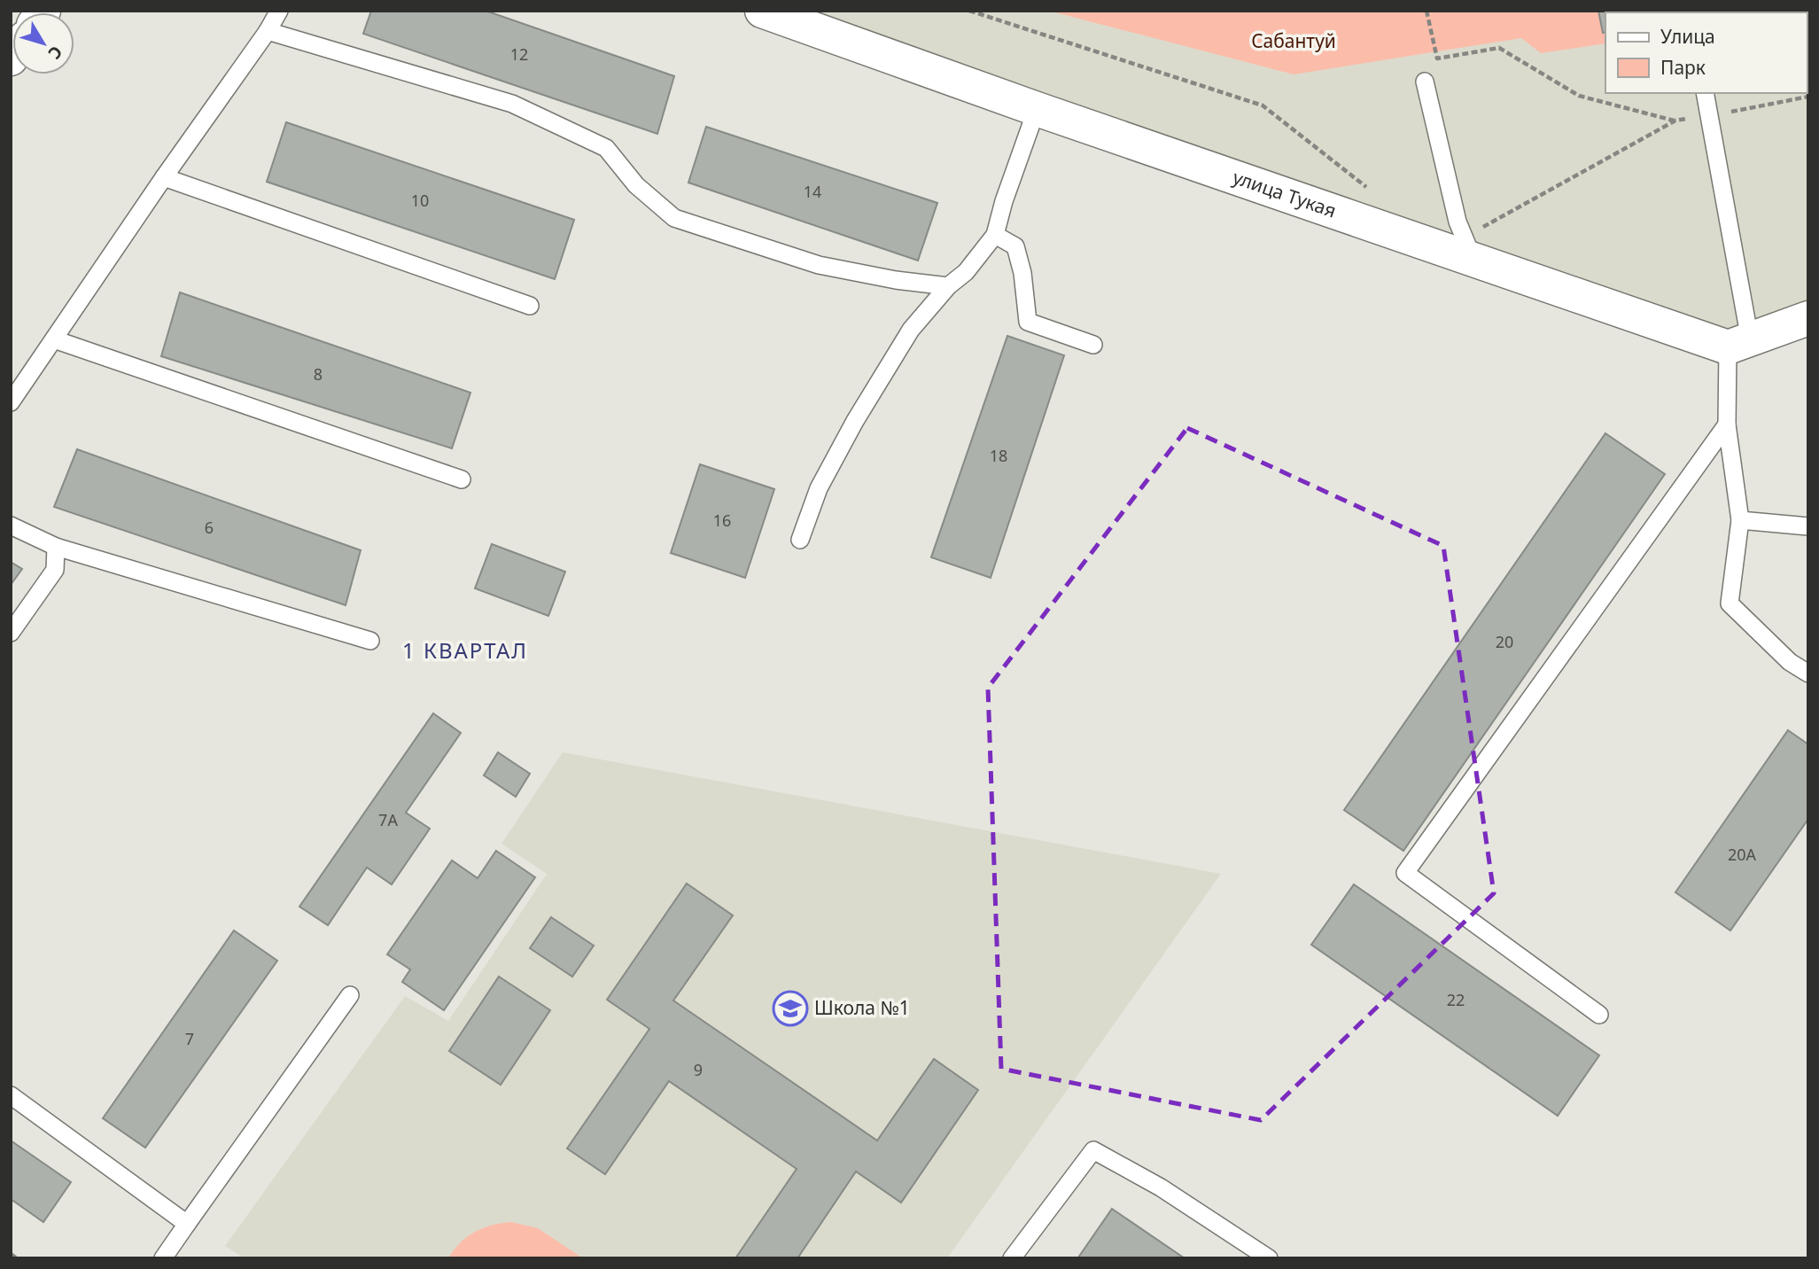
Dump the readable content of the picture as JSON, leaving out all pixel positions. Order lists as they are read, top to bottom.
{
  "streets": {
    "street": ["улица Тукая"]
  },
  "districts": ["1 КВАРТАЛ"],
  "parks": ["Сабантуй"],
  "places": {
    "school or university": ["Школа №1"]
  },
  "house_numbers": [
    "12",
    "14",
    "10",
    "8",
    "18",
    "16",
    "6",
    "20",
    "7А",
    "20А",
    "22",
    "7",
    "9"
  ],
  "legend": ["Улица", "Парк"],
  "north": "bottom right"
}
